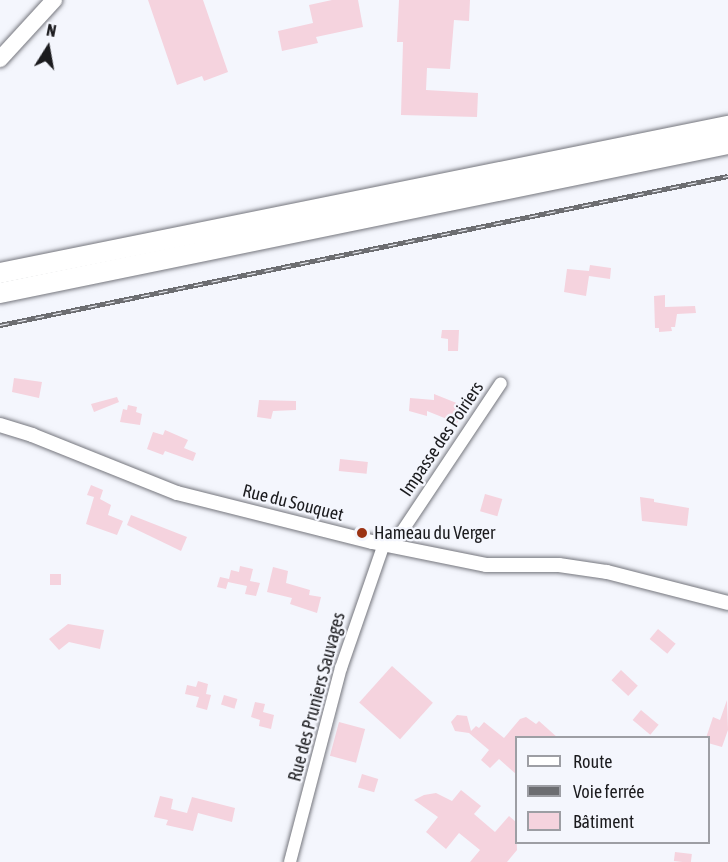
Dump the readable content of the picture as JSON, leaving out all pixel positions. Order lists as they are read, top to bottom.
{
  "streets": {
    "street": ["Impasse des Poiriers", "Rue du Souquet", "Rue des Pruniers Sauvages"]
  },
  "crossings": [
    ["Impasse des Poiriers", "Rue du Souquet"],
    ["Impasse des Poiriers", "Rue des Pruniers Sauvages"],
    ["Rue du Souquet", "Rue des Pruniers Sauvages"]
  ],
  "places": ["Hameau du Verger"],
  "legend": ["Route", "Voie ferrée", "Bâtiment"],
  "north": "top"
}
